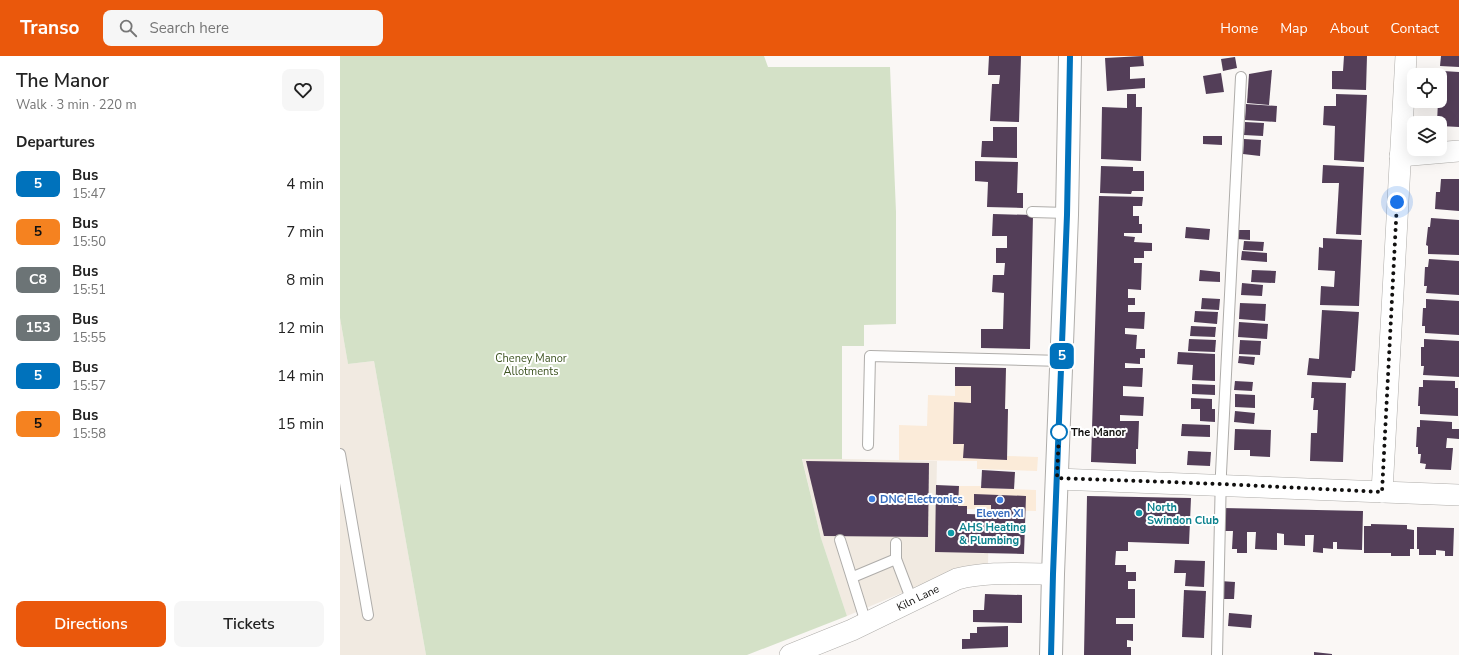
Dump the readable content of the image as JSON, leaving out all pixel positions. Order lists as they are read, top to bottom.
{
  "streets": {
    "street": ["Kiln Lane"]
  },
  "parks": ["Cheney Manor Allotments"],
  "places": [
    "The Manor",
    "DNC Electronics",
    "Eleven XI",
    "North Swindon Club",
    "AHS Heating & Plumbing"
  ],
  "lines": ["bus line 5"],
  "page": {
    "header": "Transo",
    "search": "Search here",
    "nav": [
      "Home",
      "Map",
      "About",
      "Contact"
    ],
    "heading": [
      ["The Manor", "Walk · 3 min · 220 m"],
      "Departures"
    ],
    "on_map": "5",
    "list": [
      {
        "mark": "5",
        "name": "Bus",
        "note": "15:47",
        "value": "4 min"
      },
      {
        "mark": "5",
        "name": "Bus",
        "note": "15:50",
        "value": "7 min"
      },
      {
        "mark": "C8",
        "name": "Bus",
        "note": "15:51",
        "value": "8 min"
      },
      {
        "mark": "153",
        "name": "Bus",
        "note": "15:55",
        "value": "12 min"
      },
      {
        "mark": "5",
        "name": "Bus",
        "note": "15:57",
        "value": "14 min"
      },
      {
        "mark": "5",
        "name": "Bus",
        "note": "15:58",
        "value": "15 min"
      }
    ],
    "buttons": ["Directions", "Tickets"]
  }
}
